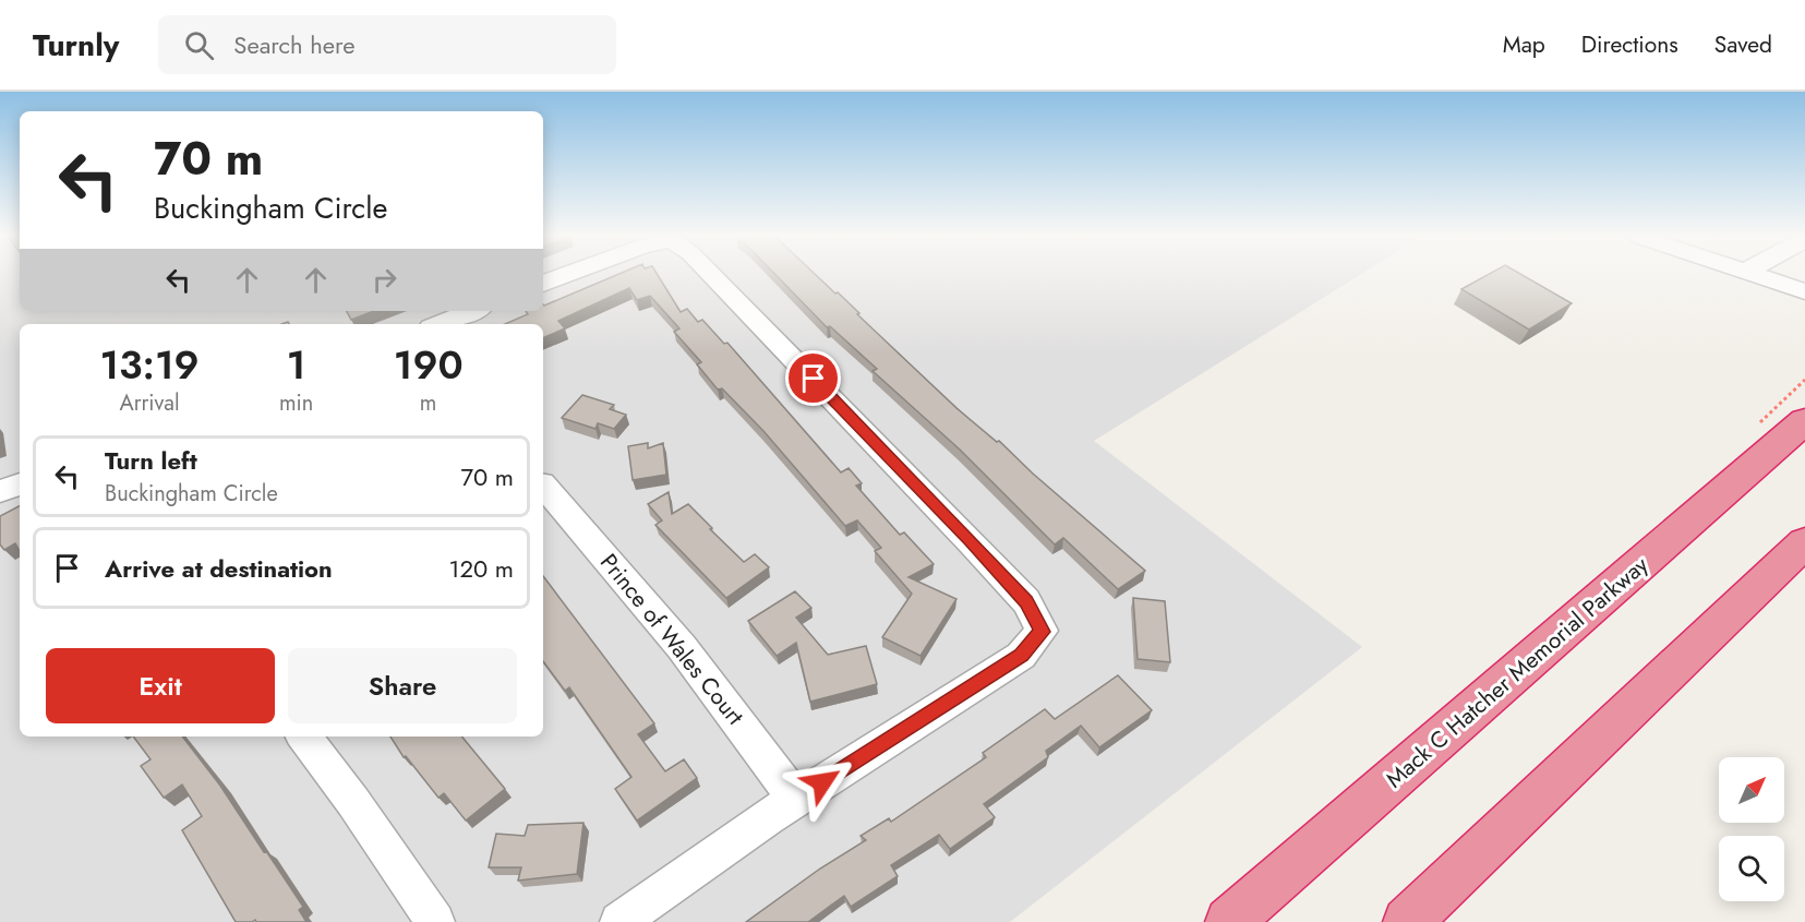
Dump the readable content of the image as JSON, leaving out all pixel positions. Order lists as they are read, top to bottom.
{
  "streets": {
    "highway": ["Mack C Hatcher Memorial Parkway"],
    "street": ["Prince of Wales Court"]
  },
  "north": "top right",
  "page": {
    "header": "Turnly",
    "search": "Search here",
    "nav": ["Map", "Directions", "Saved"],
    "turn": ["70 m", "Buckingham Circle"],
    "eta": [
      "13:19",
      "Arrival",
      "1",
      "min",
      "190",
      "m"
    ],
    "list": [
      {
        "name": "Turn left",
        "note": "Buckingham Circle",
        "value": "70 m"
      },
      {
        "name": "Arrive at destination",
        "value": "120 m"
      }
    ],
    "buttons": ["Exit", "Share"]
  }
}
